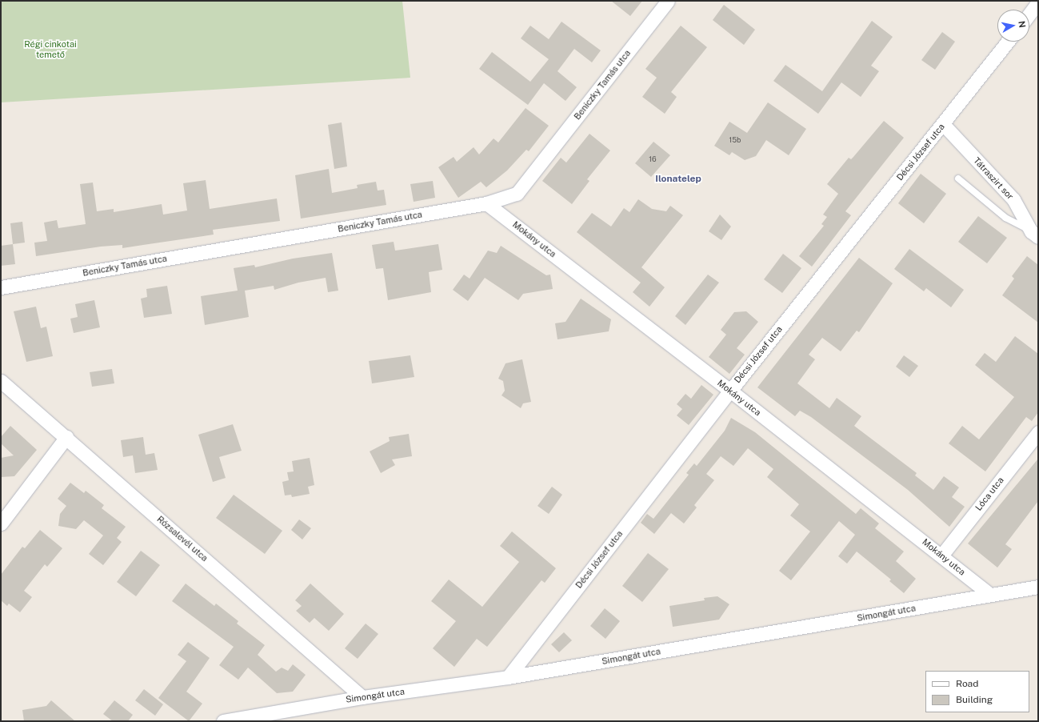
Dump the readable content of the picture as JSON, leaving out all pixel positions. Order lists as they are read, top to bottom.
{
  "streets": {
    "street": [
      "Beniczky Tamás utca",
      "Décsi József utca",
      "Tátraszirt sor",
      "Mokány utca",
      "Lóca utca",
      "Rózsalevél utca",
      "Simongát utca"
    ]
  },
  "crossings": [
    ["Beniczky Tamás utca", "Mokány utca"],
    ["Décsi József utca", "Tátraszirt sor"],
    ["Décsi József utca", "Mokány utca"],
    ["Décsi József utca", "Simongát utca"],
    ["Mokány utca", "Lóca utca"],
    ["Mokány utca", "Simongát utca"],
    ["Rózsalevél utca", "Simongát utca"]
  ],
  "districts": ["Ilonatelep"],
  "parks": ["Régi cinkotai temető"],
  "house_numbers": ["15b", "16"],
  "legend": ["Road", "Building"],
  "north": "right"
}
